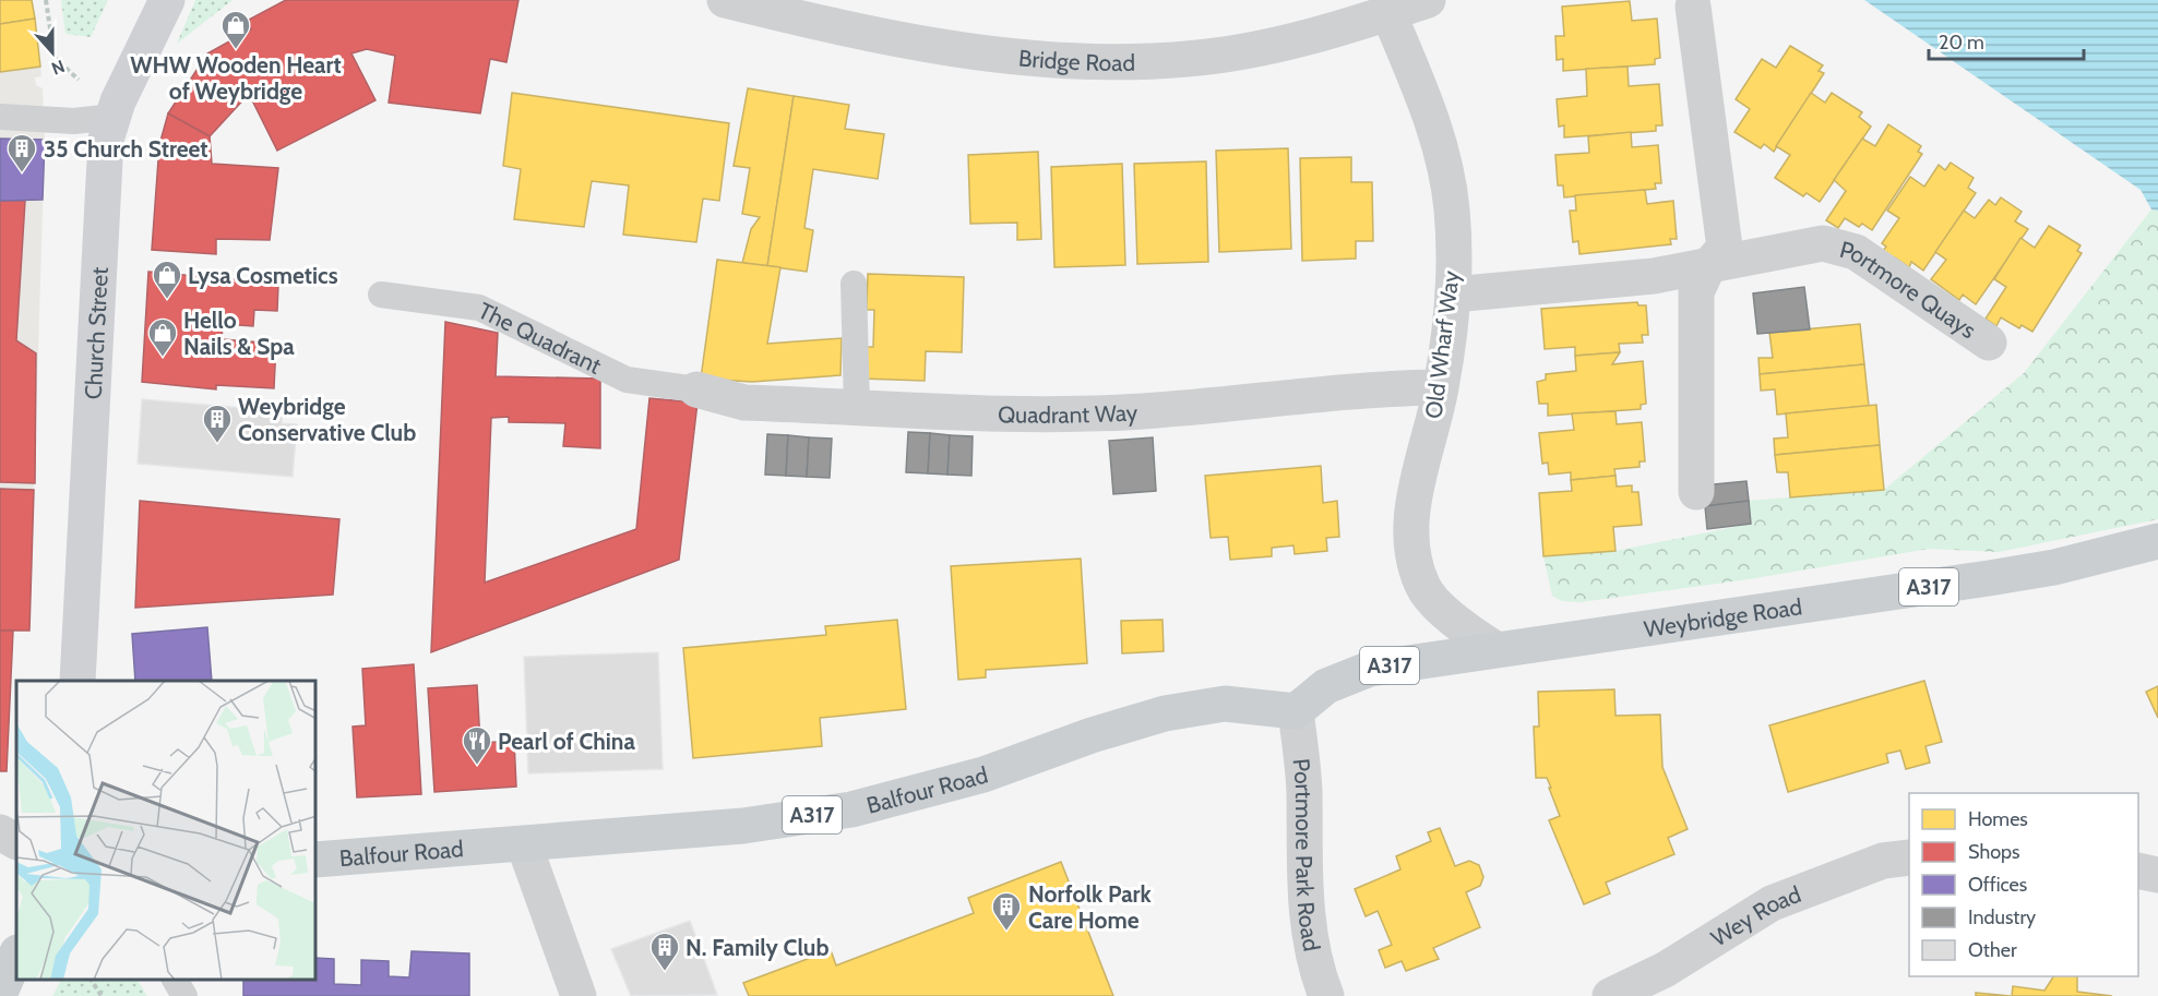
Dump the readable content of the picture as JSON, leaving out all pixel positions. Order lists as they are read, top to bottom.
{
  "streets": {
    "main road": [
      "Church Street",
      "A317",
      "Weybridge Road",
      "Balfour Road"
    ],
    "street": [
      "Bridge Road",
      "Portmore Quays",
      "Old Wharf Way",
      "Quadrant Way",
      "Portmore Park Road",
      "Wey Road"
    ],
    "lane": ["The Quadrant"]
  },
  "crossings": [
    ["Bridge Road", "Old Wharf Way"],
    ["Portmore Quays", "Old Wharf Way"],
    ["The Quadrant", "Quadrant Way"],
    ["Old Wharf Way", "Quadrant Way"],
    ["Old Wharf Way", "Weybridge Road"],
    ["Weybridge Road", "Balfour Road"],
    ["Weybridge Road", "Portmore Park Road"],
    ["Balfour Road", "Portmore Park Road"]
  ],
  "places": {
    "shop": ["WHW Wooden Heart of Weybridge", "Lysa Cosmetics", "Hello Nails & Spa"],
    "building": [
      "35 Church Street",
      "Weybridge Conservative Club",
      "Norfolk Park Care Home",
      "N. Family Club"
    ],
    "restaurant": ["Pearl of China"]
  },
  "legend": [
    "Homes",
    "Shops",
    "Offices",
    "Industry",
    "Other"
  ],
  "scale_bar": "20 m",
  "north": "bottom"
}
